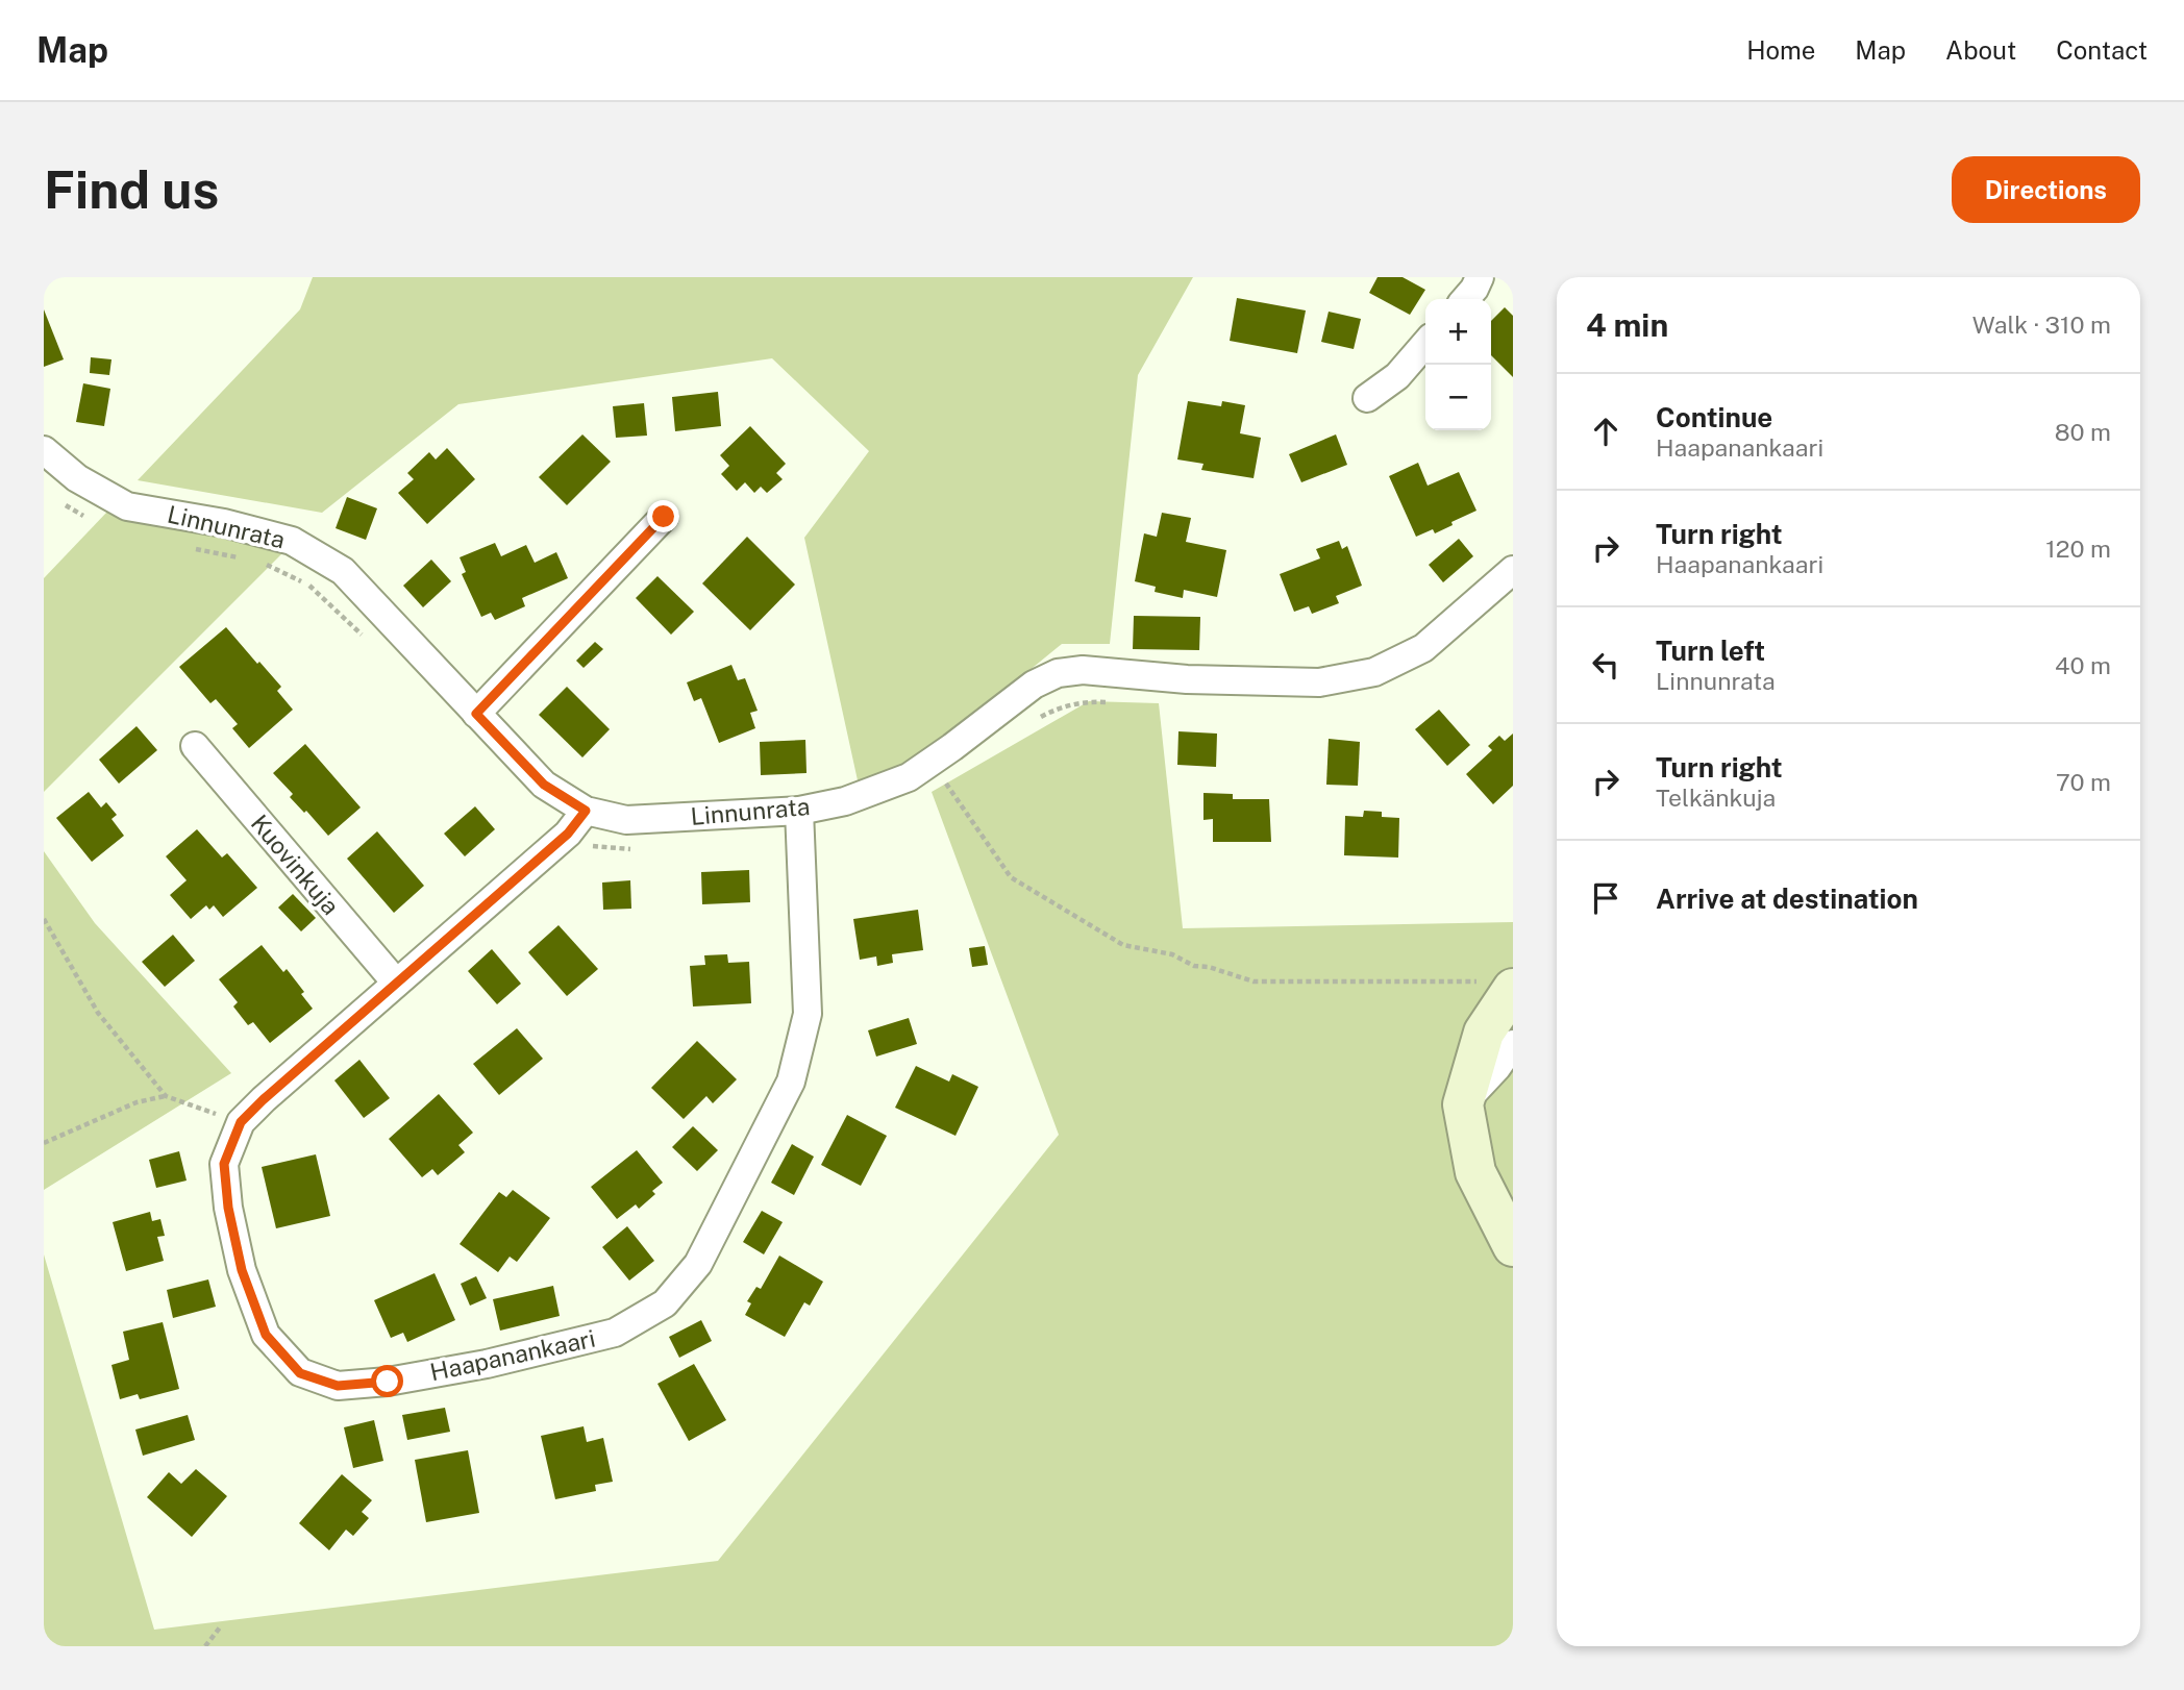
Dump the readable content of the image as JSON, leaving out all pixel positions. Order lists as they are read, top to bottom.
{
  "streets": {
    "street": ["Linnunrata", "Kuovinkuja", "Haapanankaari"]
  },
  "crossings": [
    ["Linnunrata", "Haapanankaari"],
    ["Kuovinkuja", "Haapanankaari"]
  ],
  "page": {
    "header": "Map",
    "nav": [
      "Home",
      "Map",
      "About",
      "Contact"
    ],
    "buttons": "Directions",
    "title": "Find us",
    "heading": ["4 min", "Walk · 310 m"],
    "map_buttons": ["+", "−"],
    "list": [
      ["Continue", "Haapanankaari", "80 m"],
      ["Turn right", "Haapanankaari", "120 m"],
      ["Turn left", "Linnunrata", "40 m"],
      ["Turn right", "Telkänkuja", "70 m"],
      "Arrive at destination"
    ]
  }
}
